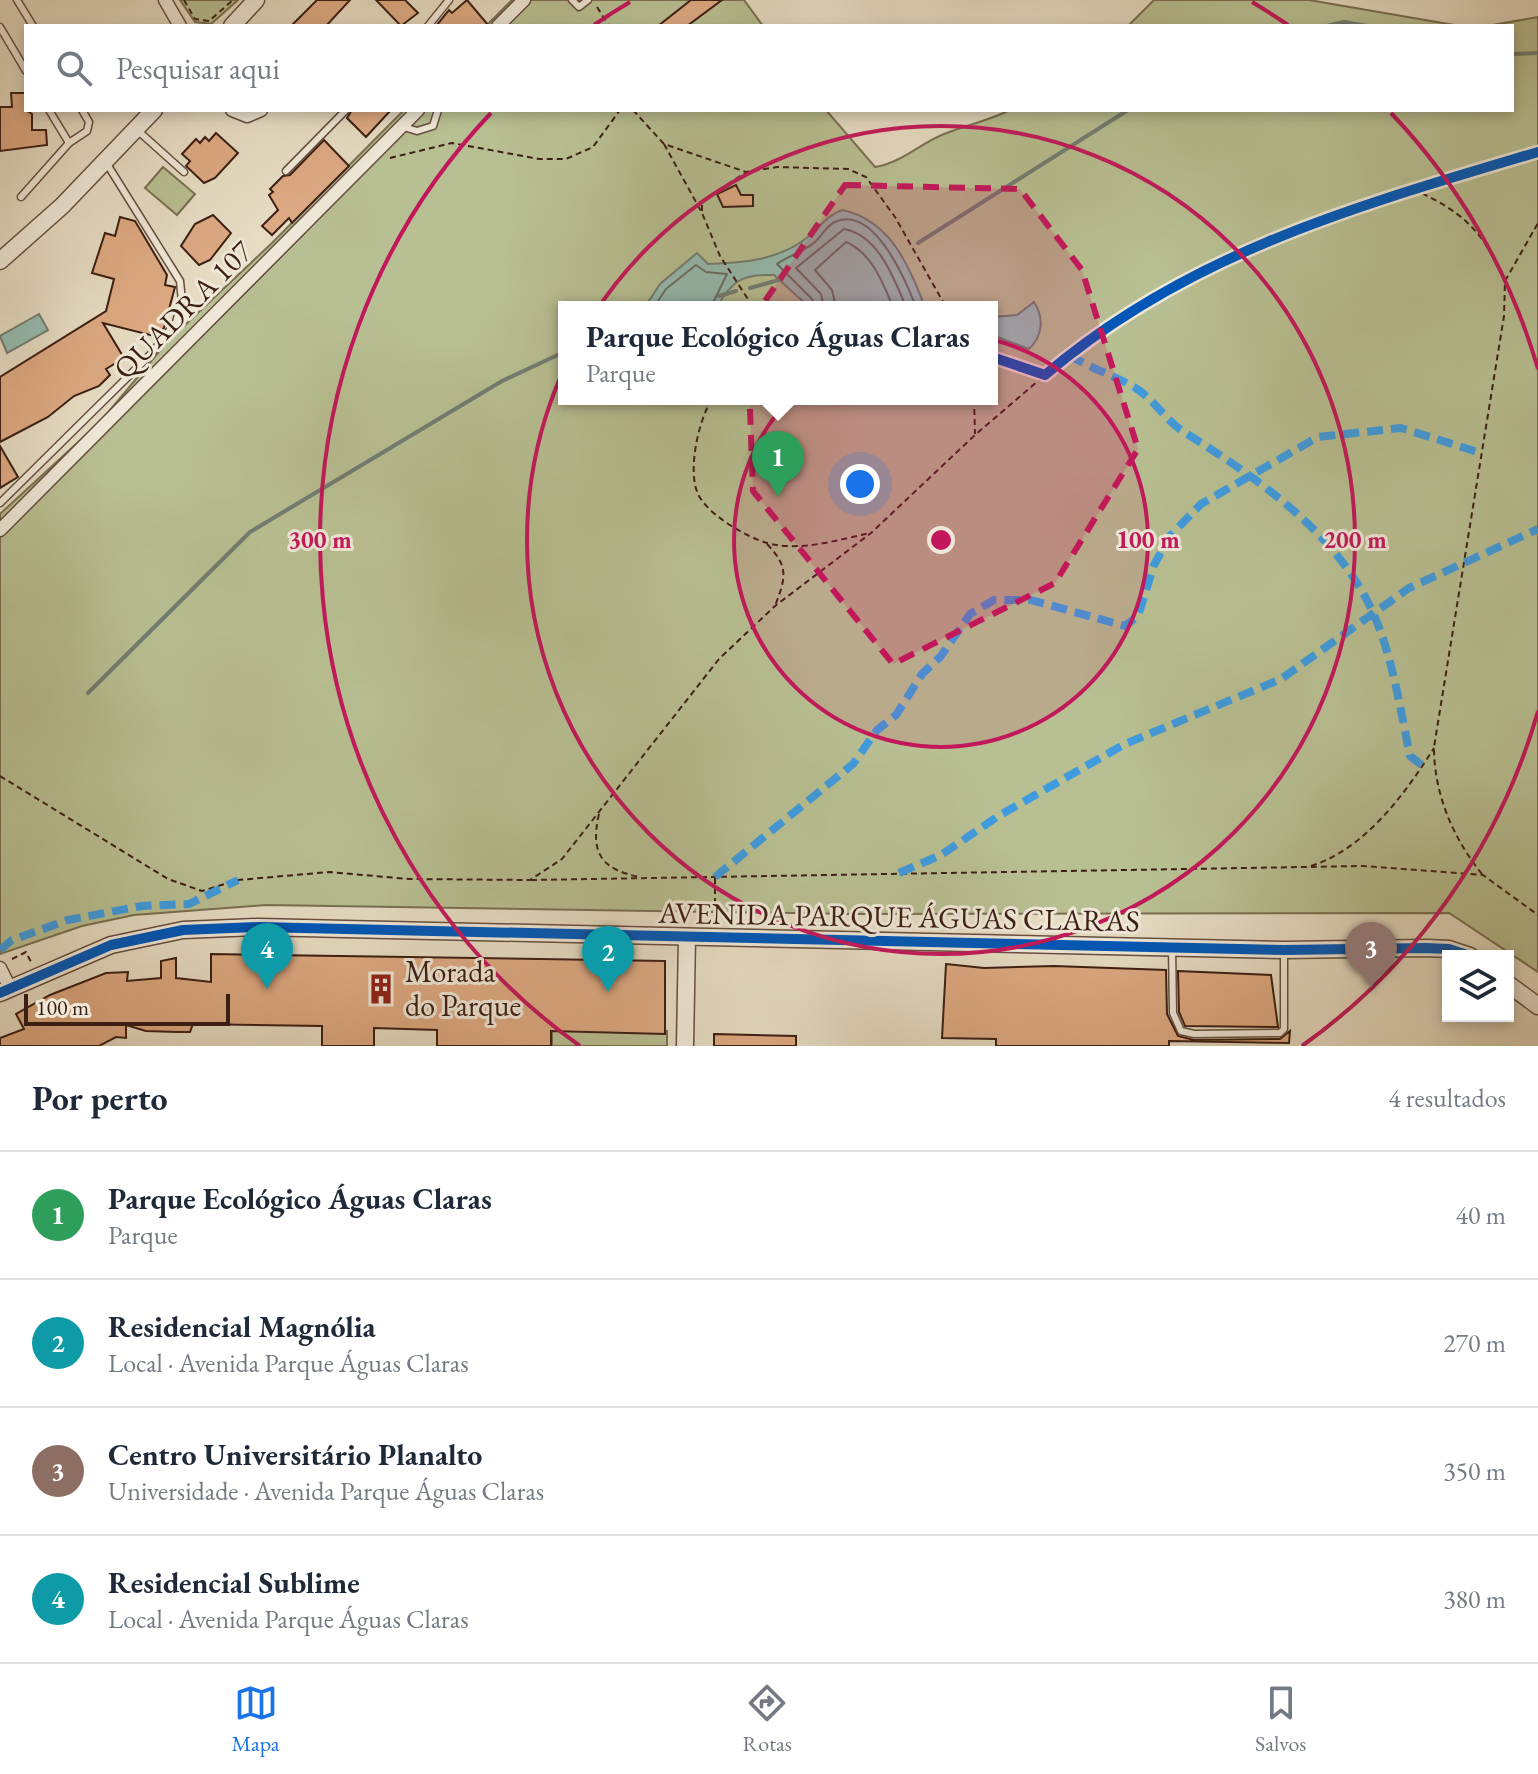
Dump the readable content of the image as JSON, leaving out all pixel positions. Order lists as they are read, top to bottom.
{
  "streets": {
    "street": ["QUADRA 107", "AVENIDA PARQUE ÁGUAS CLARAS"]
  },
  "places": {
    "building": ["Morada do Parque"]
  },
  "scale_bar": "100 m",
  "page": {
    "search": "Pesquisar aqui",
    "popup": ["Parque Ecológico Águas Claras", "Parque"],
    "pins": [
      "1",
      "3",
      "4",
      "2"
    ],
    "scale": "100 m",
    "heading": ["Por perto", "4 resultados"],
    "list": [
      {
        "mark": "1",
        "name": "Parque Ecológico Águas Claras",
        "note": "Parque",
        "value": "40 m"
      },
      {
        "mark": "2",
        "name": "Residencial Magnólia",
        "note": "Local · Avenida Parque Águas Claras",
        "value": "270 m"
      },
      {
        "mark": "3",
        "name": "Centro Universitário Planalto",
        "note": "Universidade · Avenida Parque Águas Claras",
        "value": "350 m"
      },
      {
        "mark": "4",
        "name": "Residencial Sublime",
        "note": "Local · Avenida Parque Águas Claras",
        "value": "380 m"
      }
    ],
    "nav": ["Mapa", "Rotas", "Salvos"]
  },
  "rings": ["100 m", "200 m", "300 m"]
}
